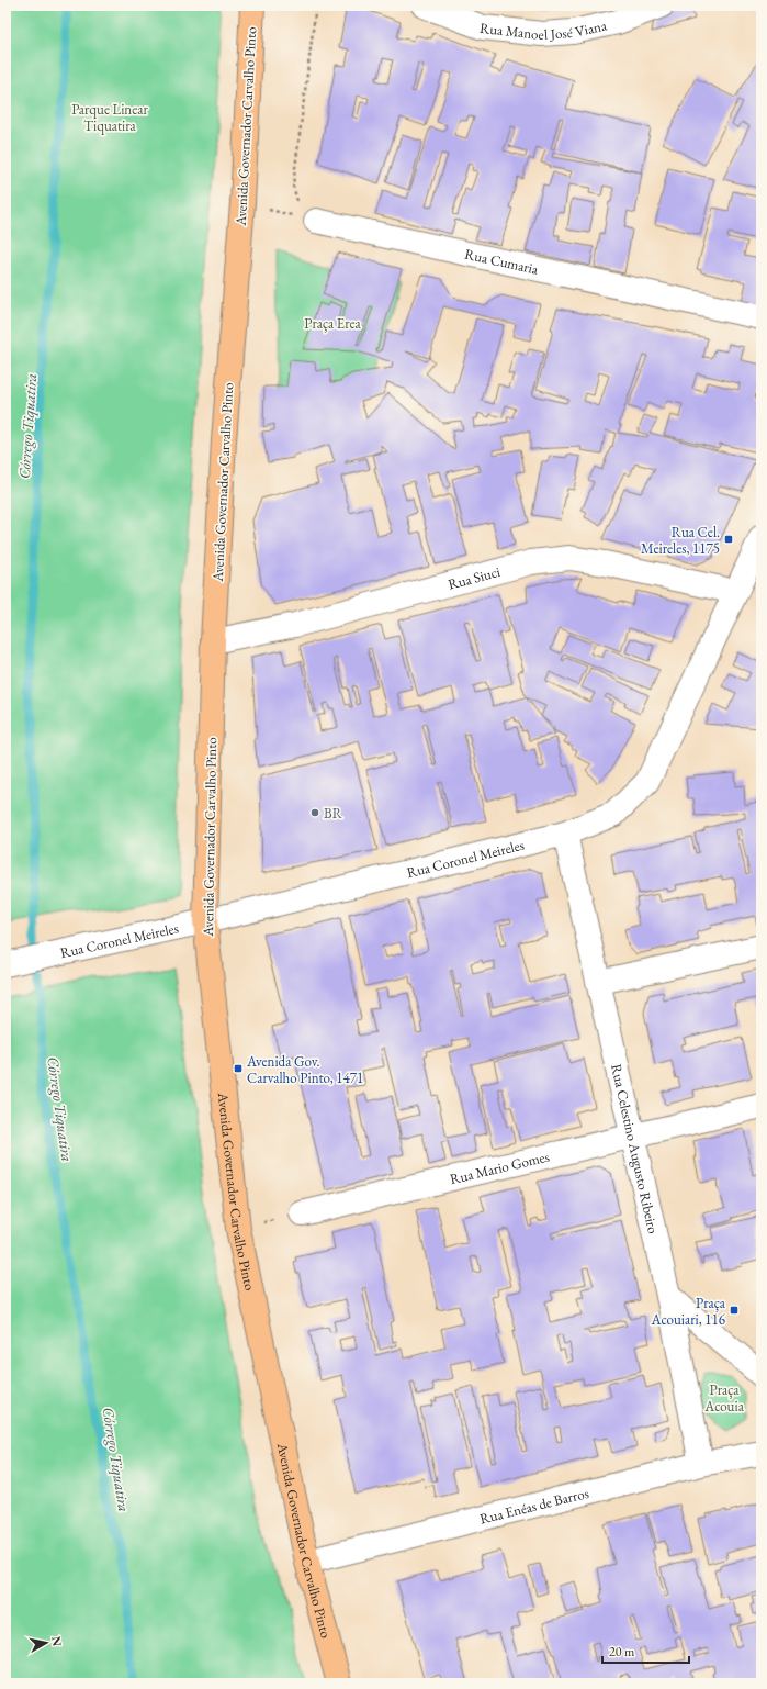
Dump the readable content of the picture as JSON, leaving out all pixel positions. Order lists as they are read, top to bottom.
{
  "streets": {
    "main road": ["Avenida Governador Carvalho Pinto"],
    "street": [
      "Rua Manoel José Viana",
      "Rua Cumaria",
      "Rua Siuci",
      "Rua Coronel Meireles",
      "Rua Celestino Augusto Ribeiro",
      "Rua Mario Gomes",
      "Rua Enéas de Barros"
    ]
  },
  "crossings": [
    ["Avenida Governador Carvalho Pinto", "Rua Siuci"],
    ["Avenida Governador Carvalho Pinto", "Rua Coronel Meireles"],
    ["Avenida Governador Carvalho Pinto", "Rua Enéas de Barros"],
    ["Rua Siuci", "Rua Coronel Meireles"],
    ["Rua Coronel Meireles", "Rua Celestino Augusto Ribeiro"],
    ["Rua Celestino Augusto Ribeiro", "Rua Mario Gomes"],
    ["Rua Celestino Augusto Ribeiro", "Rua Enéas de Barros"]
  ],
  "water": ["Córrego Tiquatira"],
  "parks": ["Parque Linear Tiquatira", "Praça Erea", "Praça Acouia"],
  "places": {
    "transit": ["Rua Cel. Meireles, 1175", "Avenida Gov. Carvalho Pinto, 1471", "Praça Acouiari, 116"],
    "other": ["BR"]
  },
  "scale_bar": "20 m",
  "north": "right"
}
